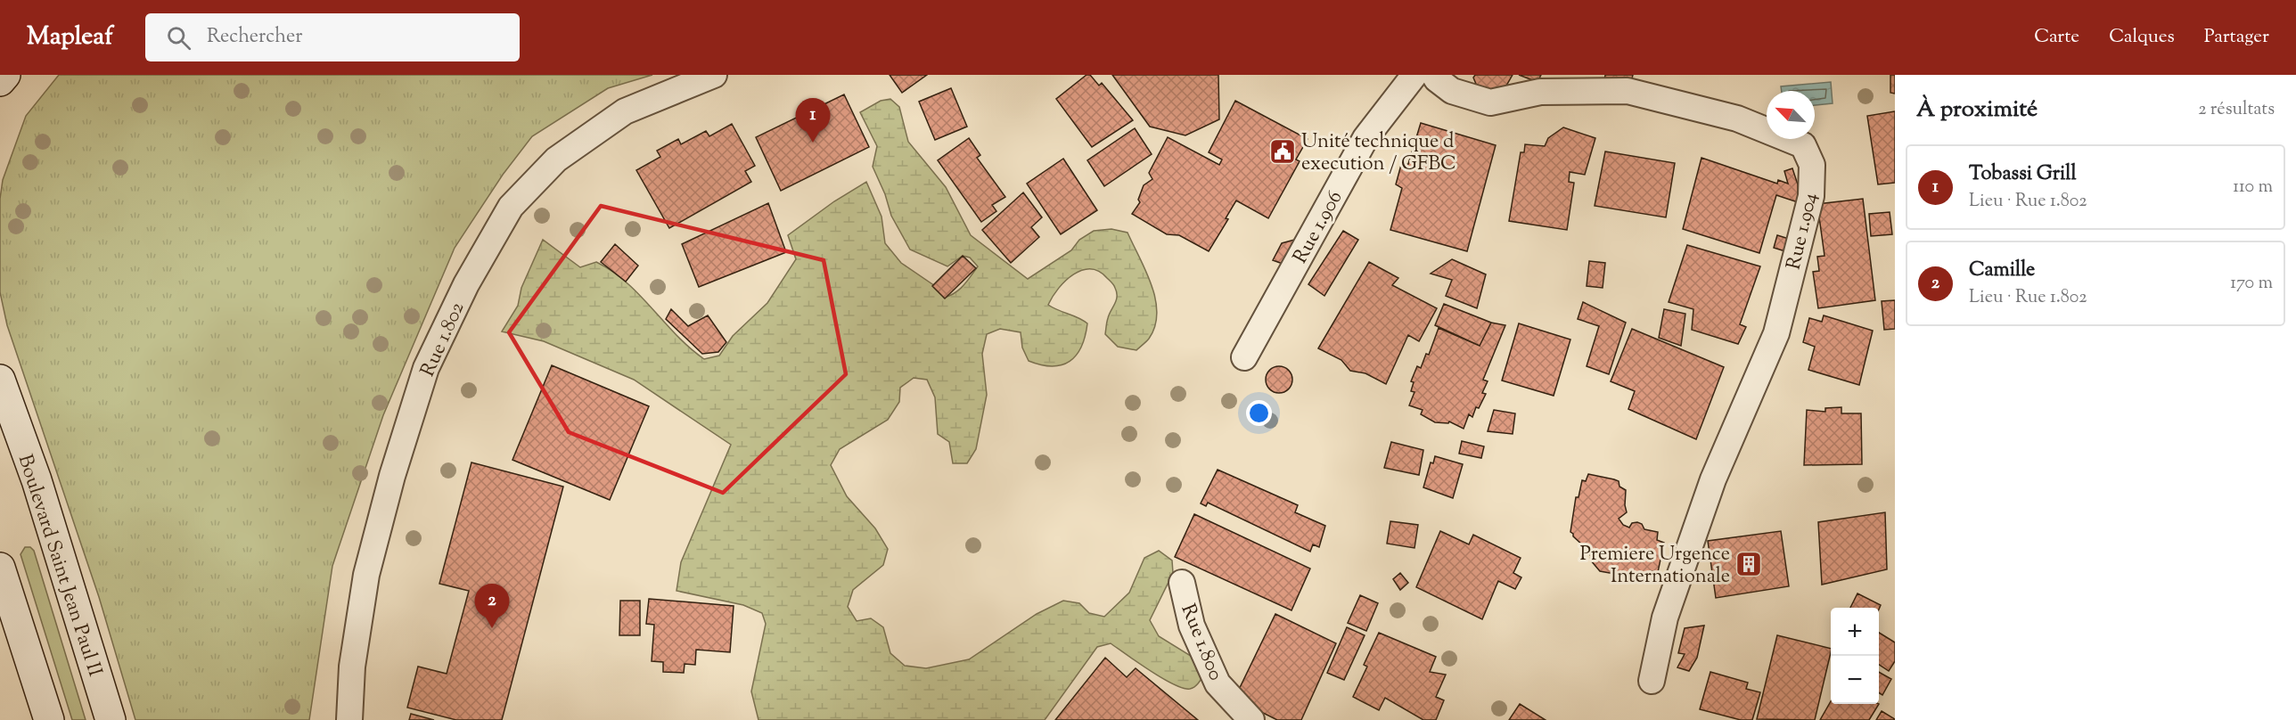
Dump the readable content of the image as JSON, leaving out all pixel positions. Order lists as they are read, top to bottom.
{
  "streets": {
    "main road": ["Boulevard Saint Jean Paul II"],
    "street": [
      "Rue 1.906",
      "Rue 1.904",
      "Rue 1.802",
      "Rue 1.800"
    ]
  },
  "places": {
    "public building": ["Unité technique d execution / GFBC"],
    "building": ["Premiere Urgence Internationale"]
  },
  "north": "top left",
  "page": {
    "header": "Mapleaf",
    "search": "Rechercher",
    "nav": ["Carte", "Calques", "Partager"],
    "heading": ["À proximité", "2 résultats"],
    "pins": ["1", "2"],
    "list": [
      {
        "mark": "1",
        "name": "Tobassi Grill",
        "note": "Lieu · Rue 1.802",
        "value": "110 m"
      },
      {
        "mark": "2",
        "name": "Camille",
        "note": "Lieu · Rue 1.802",
        "value": "170 m"
      }
    ],
    "map_buttons": ["+", "−"]
  }
}
